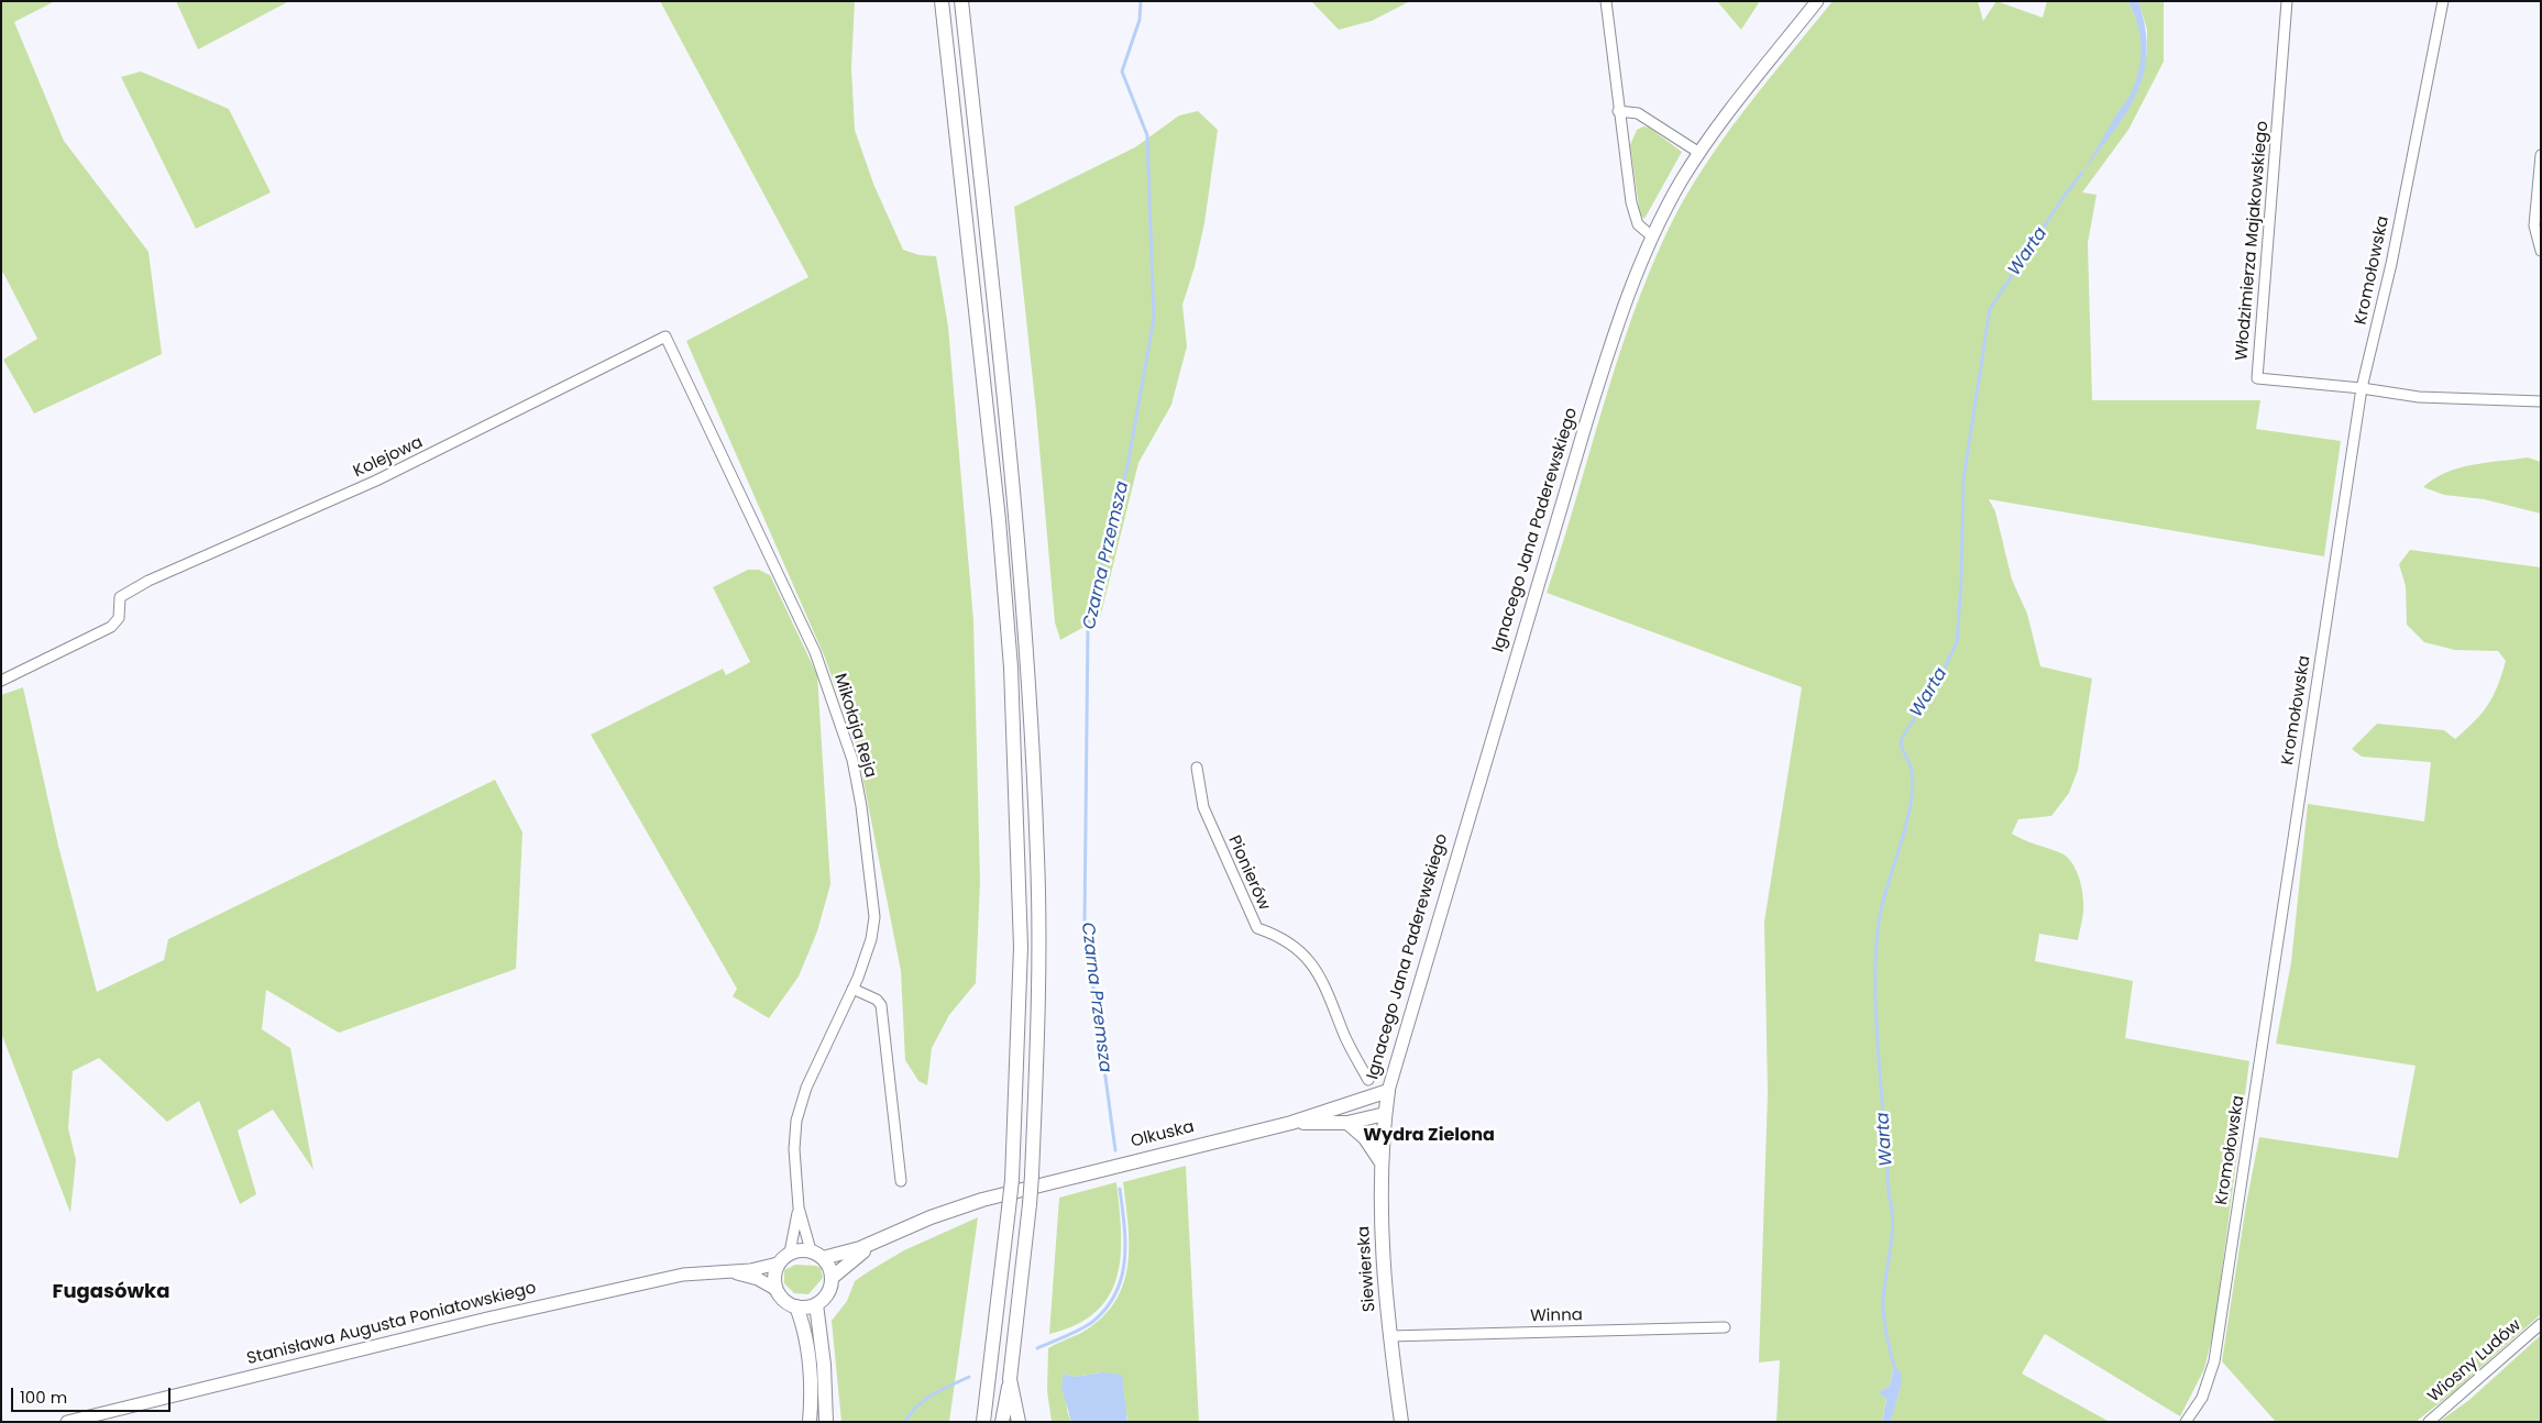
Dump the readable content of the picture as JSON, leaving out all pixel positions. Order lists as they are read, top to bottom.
{
  "streets": {
    "main road": [
      "Ignacego Jana Paderewskiego",
      "Olkuska",
      "Siewierska",
      "Stanisława Augusta Poniatowskiego"
    ],
    "street": [
      "Włodzimierza Majakowskiego",
      "Kromołowska",
      "Kolejowa",
      "Mikołaja Reja",
      "Pionierów",
      "Winna",
      "Wiosny Ludów"
    ]
  },
  "crossings": [
    ["Włodzimierza Majakowskiego", "Kromołowska"],
    ["Kolejowa", "Mikołaja Reja"],
    ["Ignacego Jana Paderewskiego", "Olkuska"],
    ["Ignacego Jana Paderewskiego", "Siewierska"],
    ["Mikołaja Reja", "Stanisława Augusta Poniatowskiego"],
    ["Olkuska", "Siewierska"],
    ["Siewierska", "Winna"]
  ],
  "districts": ["Wydra Zielona", "Fugasówka"],
  "water": ["Warta", "Czarna Przemsza"],
  "scale_bar": "100 m"
}
